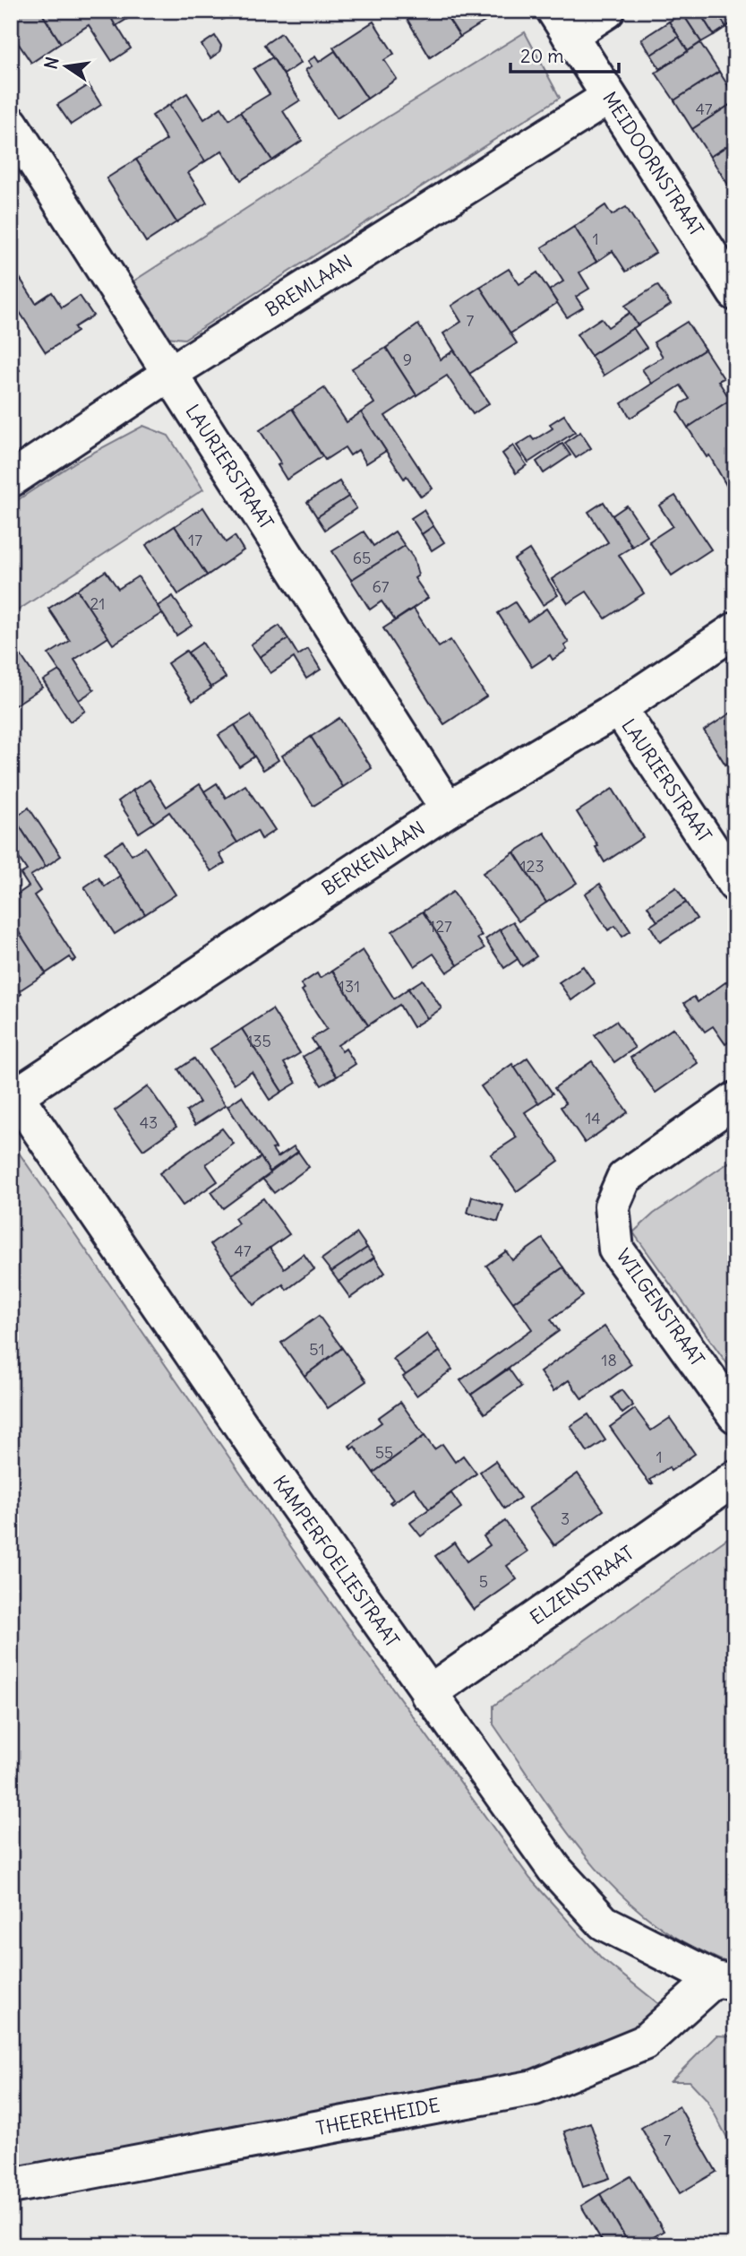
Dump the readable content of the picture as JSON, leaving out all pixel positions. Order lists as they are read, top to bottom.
{
  "streets": {
    "street": [
      "MEIDOORNSTRAAT",
      "BREMLAAN",
      "LAURIERSTRAAT",
      "BERKENLAAN",
      "WILGENSTRAAT",
      "KAMPERFOELIESTRAAT",
      "ELZENSTRAAT",
      "THEEREHEIDE"
    ]
  },
  "crossings": [
    ["MEIDOORNSTRAAT", "BREMLAAN"],
    ["BREMLAAN", "LAURIERSTRAAT"],
    ["LAURIERSTRAAT", "BERKENLAAN"],
    ["BERKENLAAN", "KAMPERFOELIESTRAAT"],
    ["KAMPERFOELIESTRAAT", "ELZENSTRAAT"],
    ["KAMPERFOELIESTRAAT", "THEEREHEIDE"]
  ],
  "house_numbers": [
    "47",
    "1",
    "7",
    "9",
    "17",
    "65",
    "67",
    "21",
    "123",
    "127",
    "131",
    "135",
    "14",
    "43",
    "47",
    "51",
    "18",
    "55",
    "1",
    "3",
    "5",
    "7"
  ],
  "scale_bar": "20 m",
  "north": "left"
}
